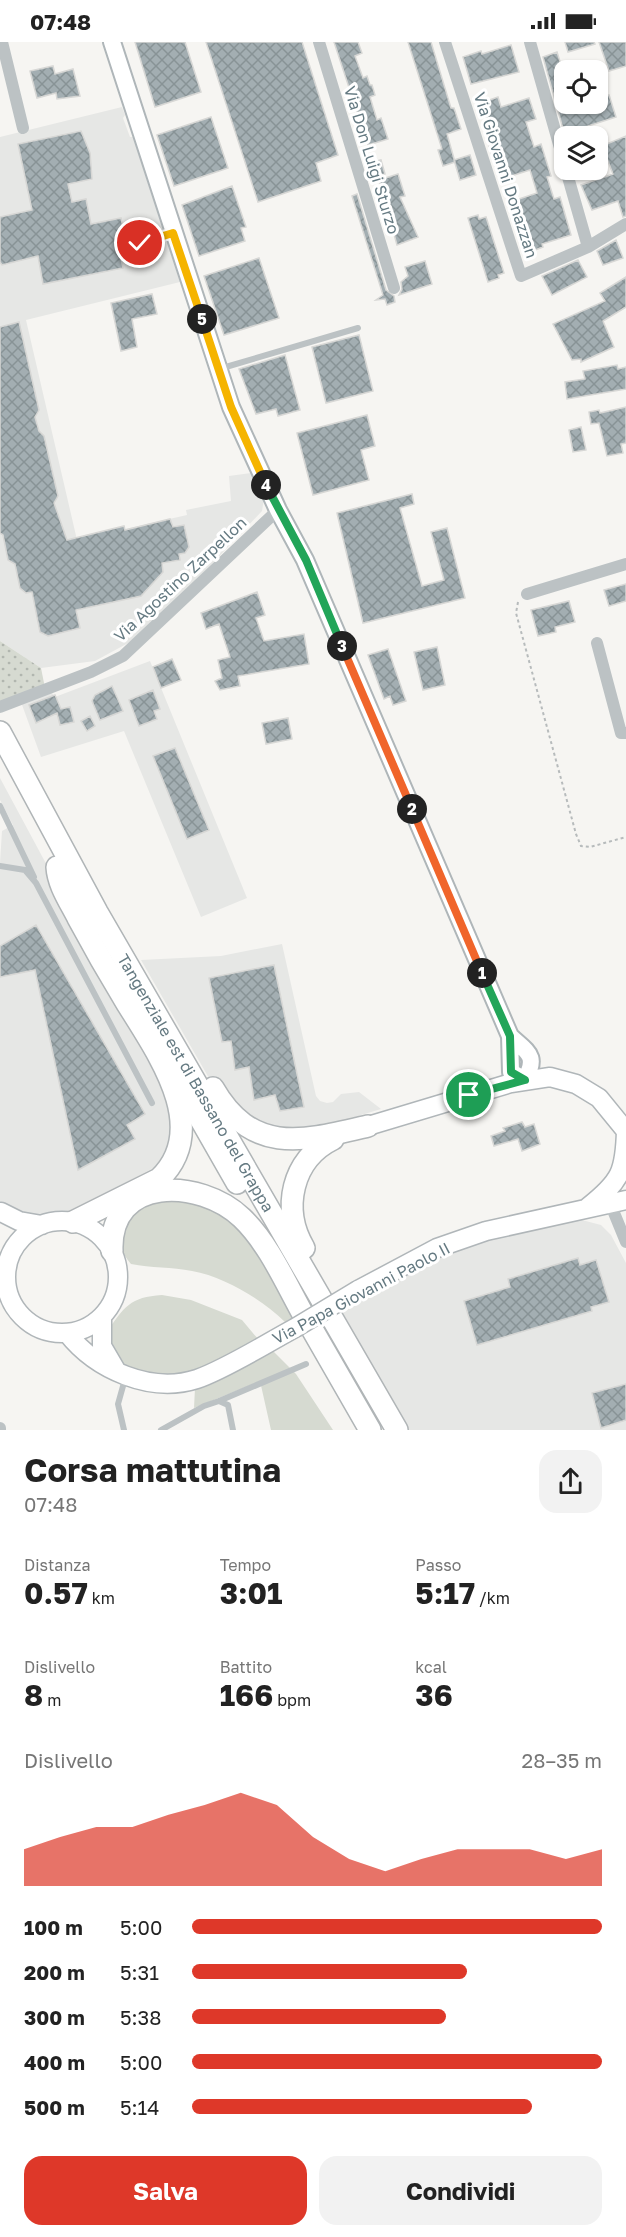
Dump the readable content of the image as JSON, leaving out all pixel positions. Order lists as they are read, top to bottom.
{
  "streets": {
    "highway": ["Tangenziale est di Bassano del Grappa"],
    "main road": ["Via Papa Giovanni Paolo II"],
    "street": ["Via Don Luigi Sturzo", "Via Giovanni Donazzan", "Via Agostino Zarpellon"]
  },
  "page": {
    "status": "07:48",
    "pins": [
      "5",
      "4",
      "3",
      "2",
      "1"
    ],
    "heading": ["Corsa mattutina", "07:48"],
    "stats": [
      ["Distanza", "0.57 km"],
      ["Tempo", "3:01"],
      ["Passo", "5:17 /km"],
      ["Dislivello", "8 m"],
      ["Battito", "166 bpm"],
      ["kcal", "36"]
    ],
    "chart": ["Dislivello", "28–35 m"],
    "list": [
      {
        "name": "100 m",
        "note": "5:00"
      },
      {
        "name": "200 m",
        "note": "5:31"
      },
      {
        "name": "300 m",
        "note": "5:38"
      },
      {
        "name": "400 m",
        "note": "5:00"
      },
      {
        "name": "500 m",
        "note": "5:14"
      }
    ],
    "buttons": ["Salva", "Condividi"]
  }
}
